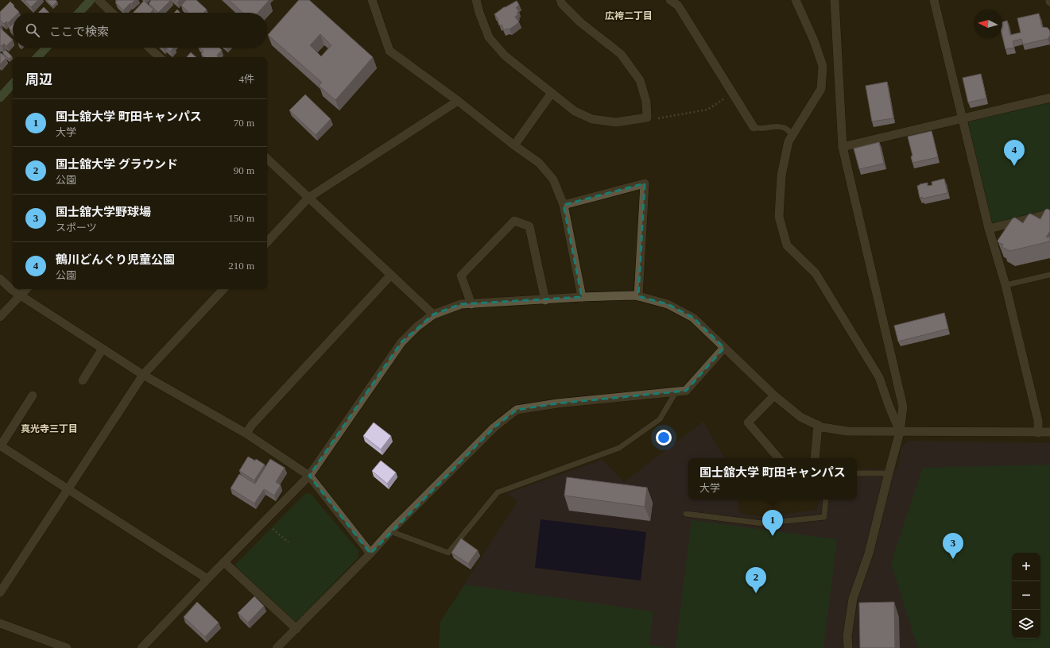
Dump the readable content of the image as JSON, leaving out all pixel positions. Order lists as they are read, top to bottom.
{
  "districts": ["広袴二丁目", "真光寺三丁目"],
  "north": "left",
  "page": {
    "search": "ここで検索",
    "heading": ["周辺", "4件"],
    "list": [
      {
        "mark": "1",
        "name": "国士舘大学 町田キャンパス",
        "note": "大学",
        "value": "70 m"
      },
      {
        "mark": "2",
        "name": "国士舘大学 グラウンド",
        "note": "公園",
        "value": "90 m"
      },
      {
        "mark": "3",
        "name": "国士舘大学野球場",
        "note": "スポーツ",
        "value": "150 m"
      },
      {
        "mark": "4",
        "name": "鶴川どんぐり児童公園",
        "note": "公園",
        "value": "210 m"
      }
    ],
    "pins": [
      "4",
      "1",
      "3",
      "2"
    ],
    "popup": ["国士舘大学 町田キャンパス", "大学"],
    "map_buttons": ["+", "−"]
  }
}
